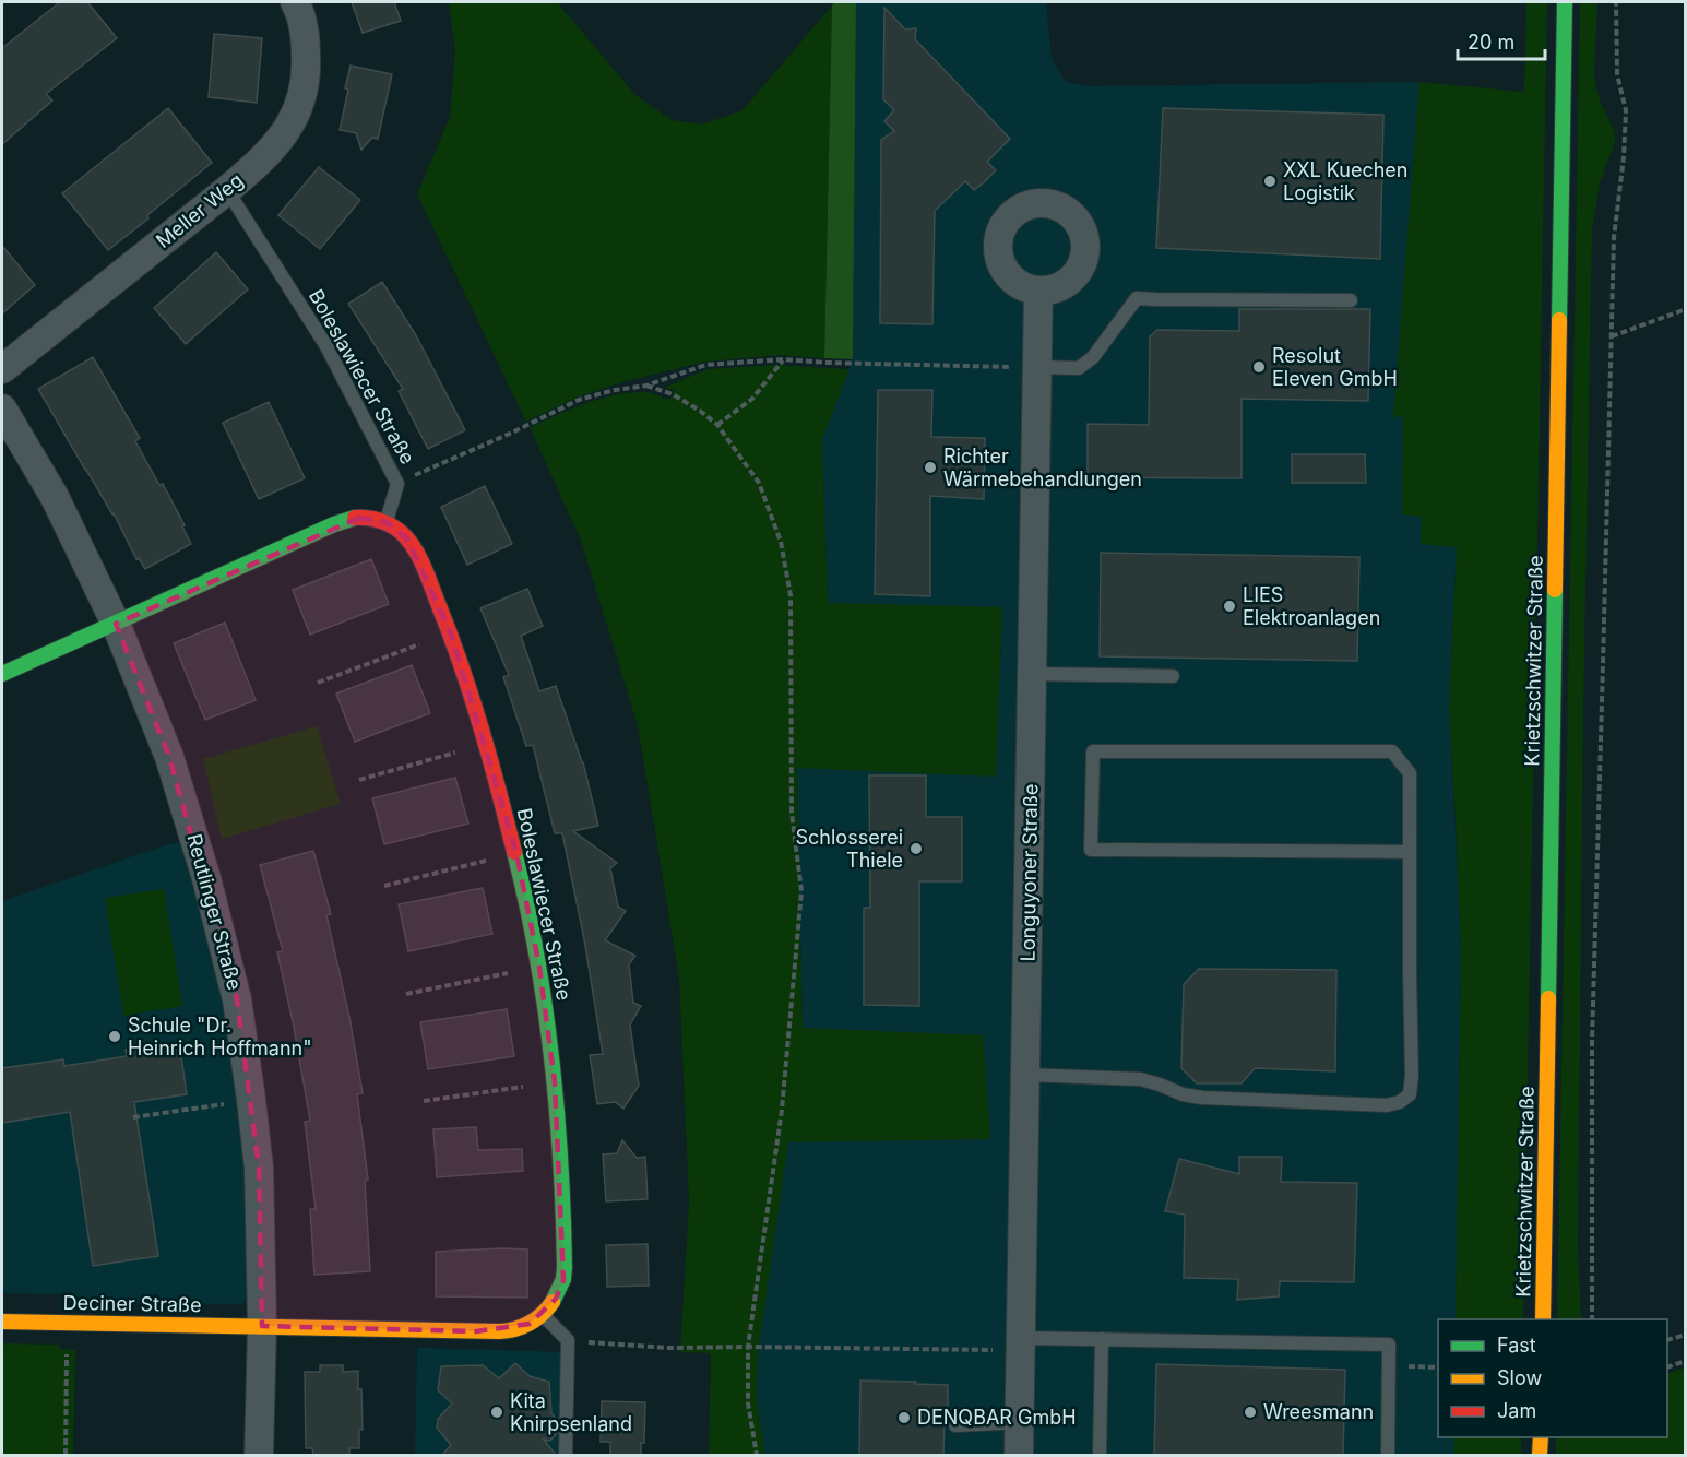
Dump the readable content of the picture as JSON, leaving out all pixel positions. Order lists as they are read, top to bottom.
{
  "streets": {
    "street": [
      "Meller Weg",
      "Boleslawiecer Straße",
      "Krietzschwitzer Straße",
      "Longuyoner Straße",
      "Reutlinger Straße",
      "Deciner Straße"
    ]
  },
  "crossings": [
    ["Meller Weg", "Boleslawiecer Straße"],
    ["Boleslawiecer Straße", "Reutlinger Straße"],
    ["Boleslawiecer Straße", "Deciner Straße"],
    ["Reutlinger Straße", "Deciner Straße"]
  ],
  "places": [
    "XXL Kuechen Logistik",
    "Resolut Eleven GmbH",
    "Richter Wärmebehandlungen",
    "LIES Elektroanlagen",
    "Schlosserei Thiele",
    "Schule \"Dr. Heinrich Hoffmann\"",
    "Kita Knirpsenland",
    "Wreesmann",
    "DENQBAR GmbH"
  ],
  "legend": ["Fast", "Slow", "Jam"],
  "scale_bar": "20 m"
}
